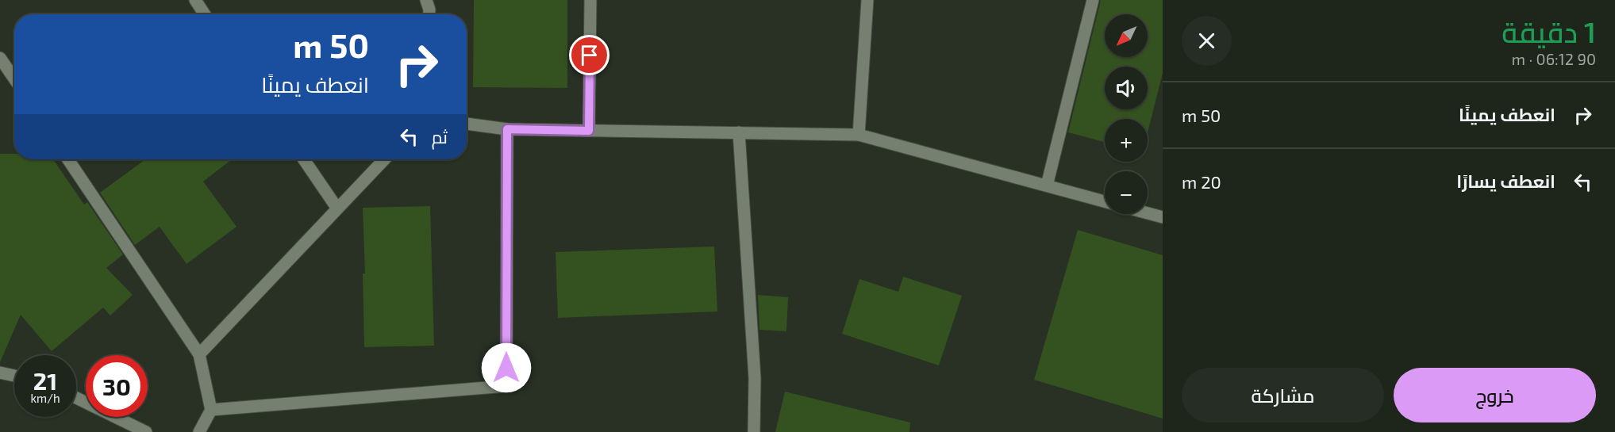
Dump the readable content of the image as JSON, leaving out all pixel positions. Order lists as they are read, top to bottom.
{
  "north": "bottom left",
  "page": {
    "heading": ["1 دقيقة", "90 m · 06:12"],
    "map_buttons": ["+", "−"],
    "turn": ["50 m", "انعطف يمينًا"],
    "list": [
      {
        "name": "انعطف يمينًا",
        "value": "50 m"
      },
      {
        "name": "انعطف يسارًا",
        "value": "20 m"
      }
    ],
    "then": "ثم",
    "speed": "21 km/h",
    "limit": "30",
    "buttons": ["خروج", "مشاركة"]
  }
}
